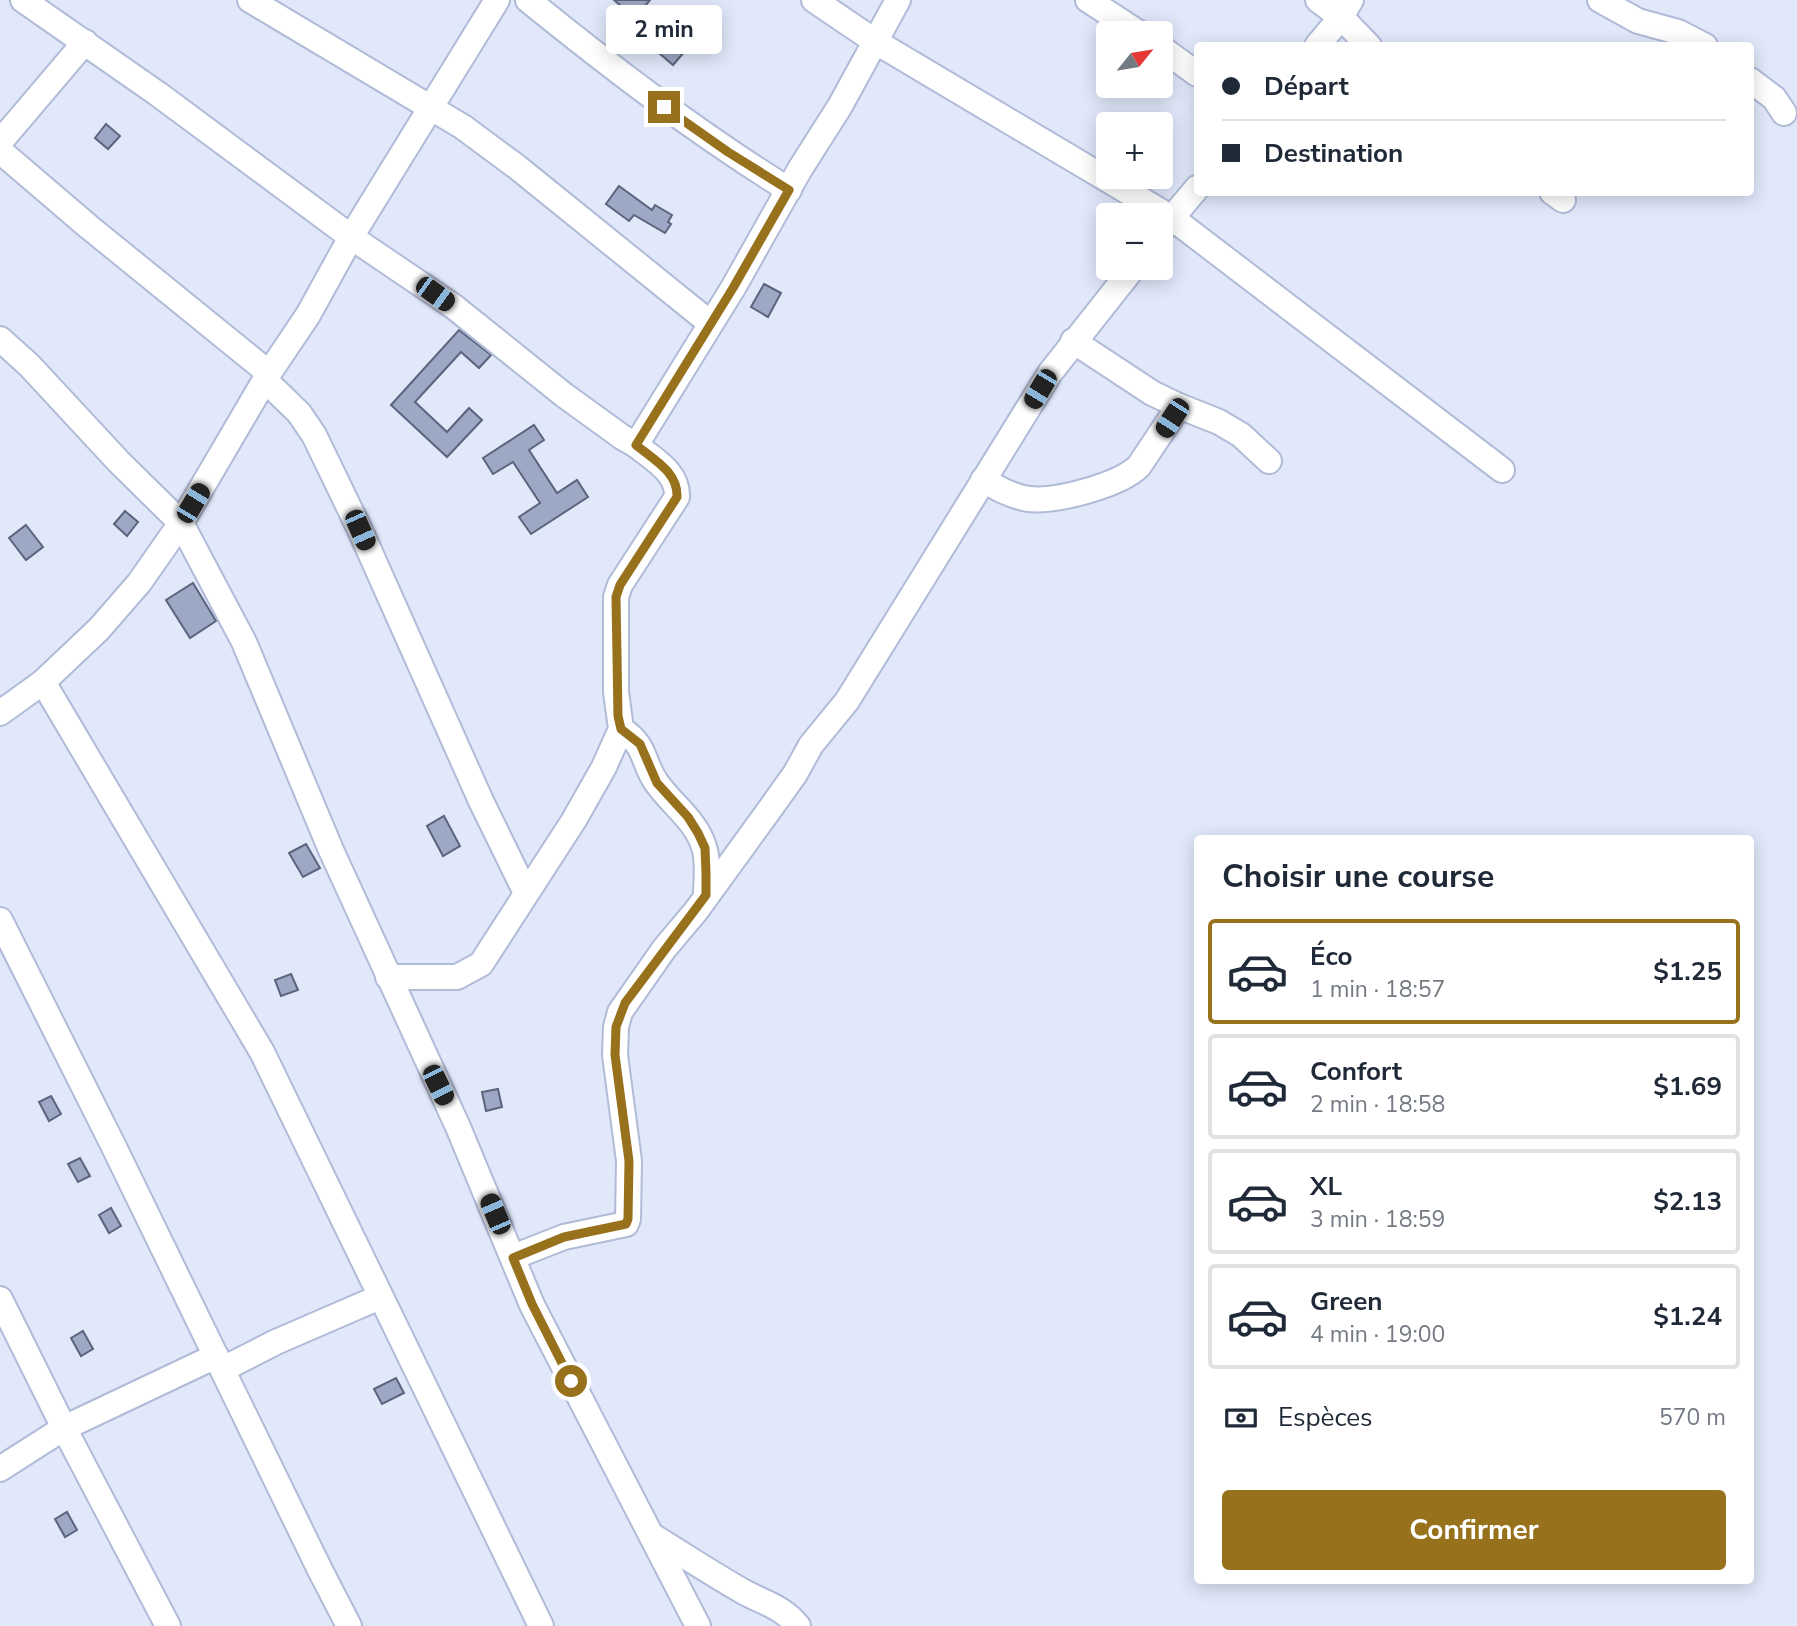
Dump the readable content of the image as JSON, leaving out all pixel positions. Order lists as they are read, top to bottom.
{
  "north": "top right",
  "page": {
    "bubble": "2 min",
    "map_buttons": ["+", "−"],
    "banner": ["Départ", "Destination"],
    "heading": "Choisir une course",
    "list": [
      {
        "name": "Éco",
        "note": "1 min · 18:57",
        "value": "$1.25"
      },
      {
        "name": "Confort",
        "note": "2 min · 18:58",
        "value": "$1.69"
      },
      {
        "name": "XL",
        "note": "3 min · 18:59",
        "value": "$2.13"
      },
      {
        "name": "Green",
        "note": "4 min · 19:00",
        "value": "$1.24"
      }
    ],
    "pay": ["Espèces", "570 m"],
    "buttons": "Confirmer"
  }
}
